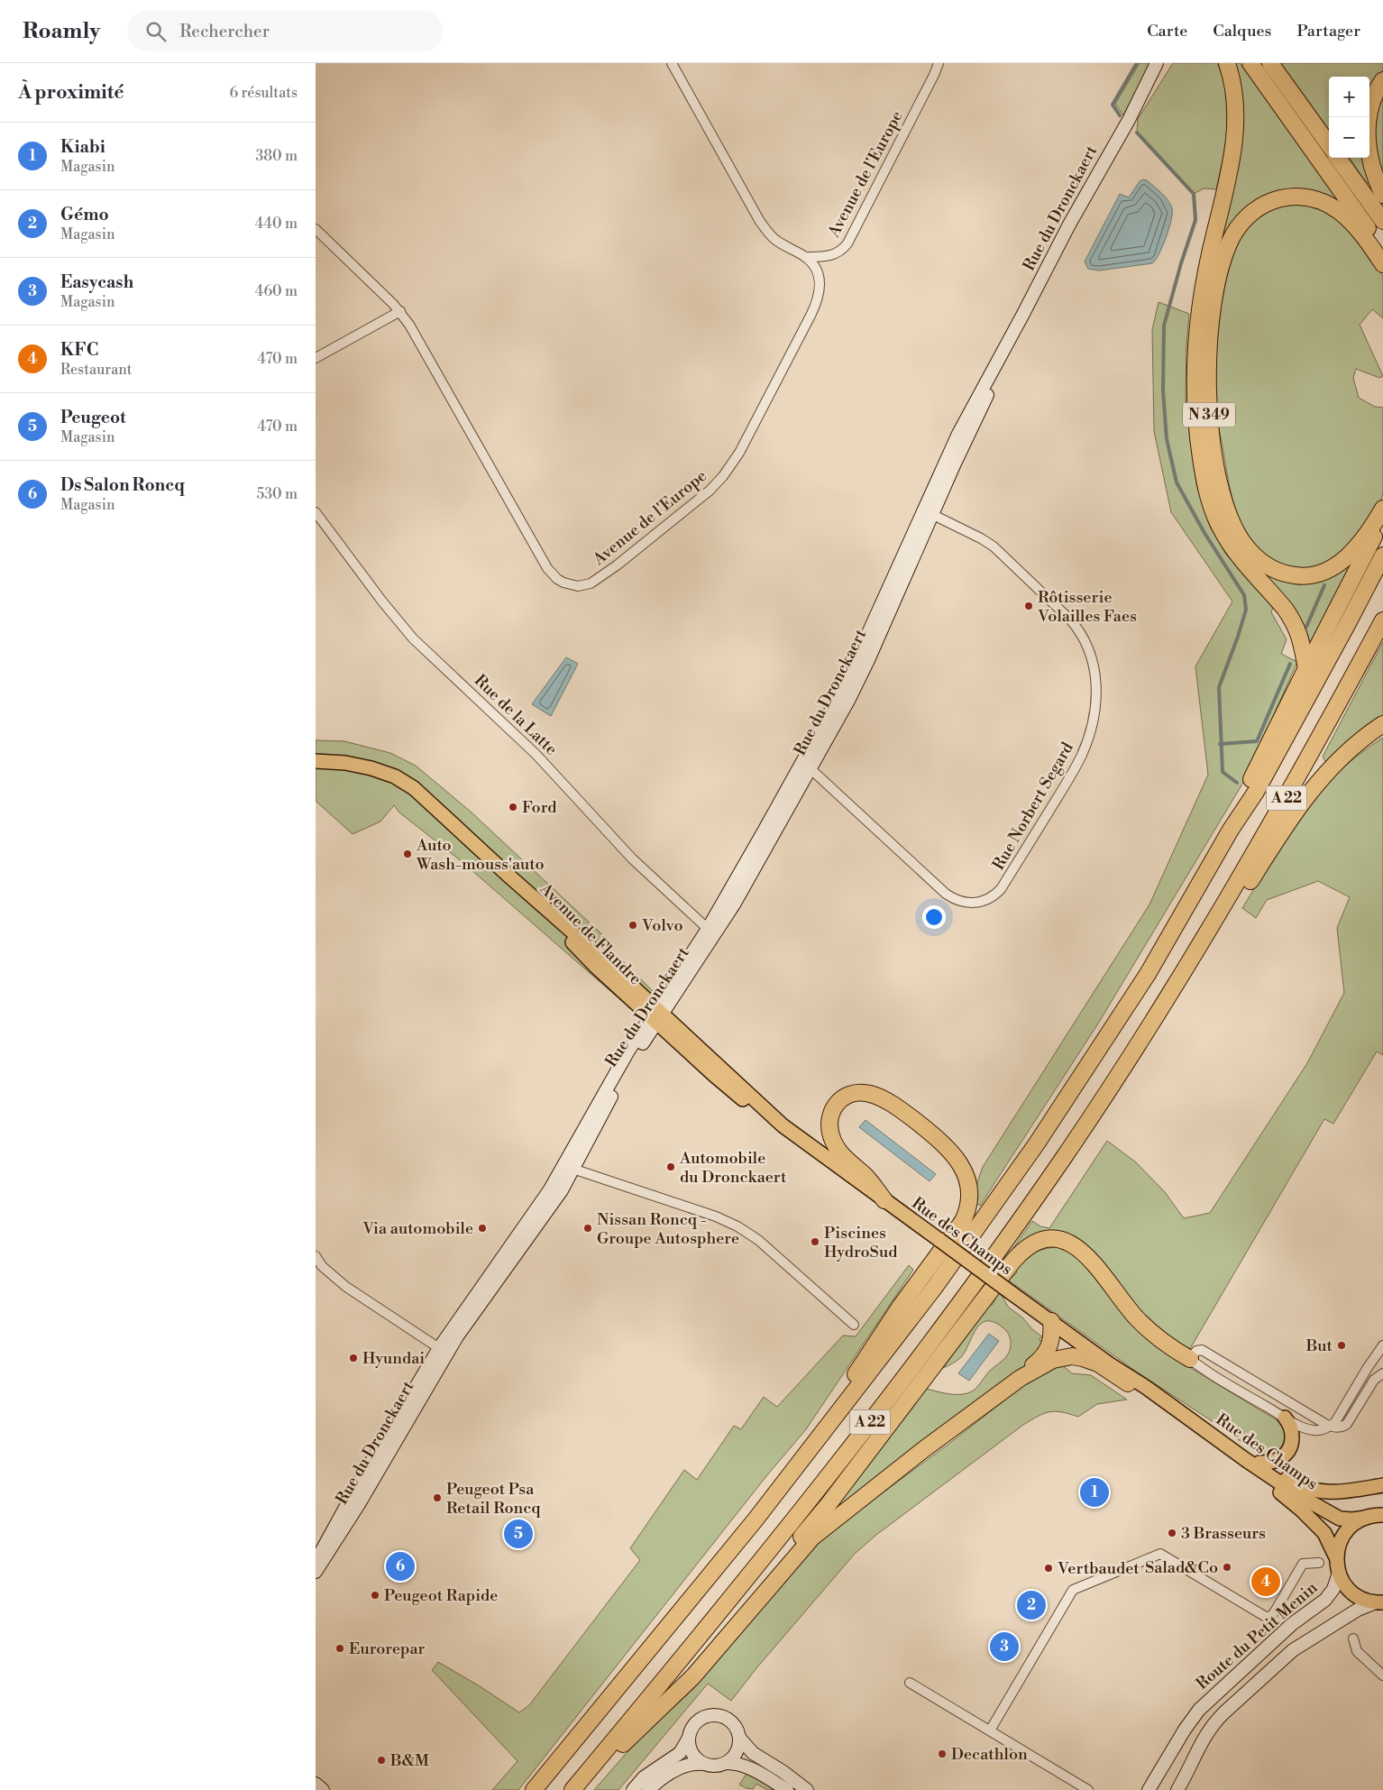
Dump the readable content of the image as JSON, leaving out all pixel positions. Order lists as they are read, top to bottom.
{
  "streets": {
    "highway": ["N 349", "A 22"],
    "main road": [
      "Rue du Dronckaert",
      "Avenue de Flandre",
      "Rue des Champs",
      "Route du Petit Menin"
    ],
    "street": ["Avenue de l'Europe", "Rue de la Latte", "Rue Norbert Segard"]
  },
  "crossings": [
    ["Rue du Dronckaert", "Rue de la Latte"],
    ["Rue du Dronckaert", "Rue Norbert Segard"],
    ["Rue du Dronckaert", "Avenue de Flandre"],
    ["Rue du Dronckaert", "Rue des Champs"],
    ["Avenue de Flandre", "Rue des Champs"]
  ],
  "places": [
    "Rôtisserie Volailles Faes",
    "Ford",
    "Auto Wash-mouss'auto",
    "Volvo",
    "Automobile du Dronckaert",
    "Via automobile",
    "Nissan Roncq - Groupe Autosphere",
    "Piscines HydroSud",
    "But",
    "Hyundai",
    "Peugeot Psa Retail Roncq",
    "3 Brasseurs",
    "Salad&Co",
    "Vertbaudet",
    "Peugeot Rapide",
    "Eurorepar",
    "Decathlon",
    "B&M"
  ],
  "page": {
    "header": "Roamly",
    "search": "Rechercher",
    "nav": ["Carte", "Calques", "Partager"],
    "heading": ["À proximité", "6 résultats"],
    "map_buttons": ["+", "−"],
    "list": [
      {
        "mark": "1",
        "name": "Kiabi",
        "note": "Magasin",
        "value": "380 m"
      },
      {
        "mark": "2",
        "name": "Gémo",
        "note": "Magasin",
        "value": "440 m"
      },
      {
        "mark": "3",
        "name": "Easycash",
        "note": "Magasin",
        "value": "460 m"
      },
      {
        "mark": "4",
        "name": "KFC",
        "note": "Restaurant",
        "value": "470 m"
      },
      {
        "mark": "5",
        "name": "Peugeot",
        "note": "Magasin",
        "value": "470 m"
      },
      {
        "mark": "6",
        "name": "Ds Salon Roncq",
        "note": "Magasin",
        "value": "530 m"
      }
    ],
    "pins": [
      "1",
      "5",
      "6",
      "4",
      "2",
      "3"
    ]
  }
}
